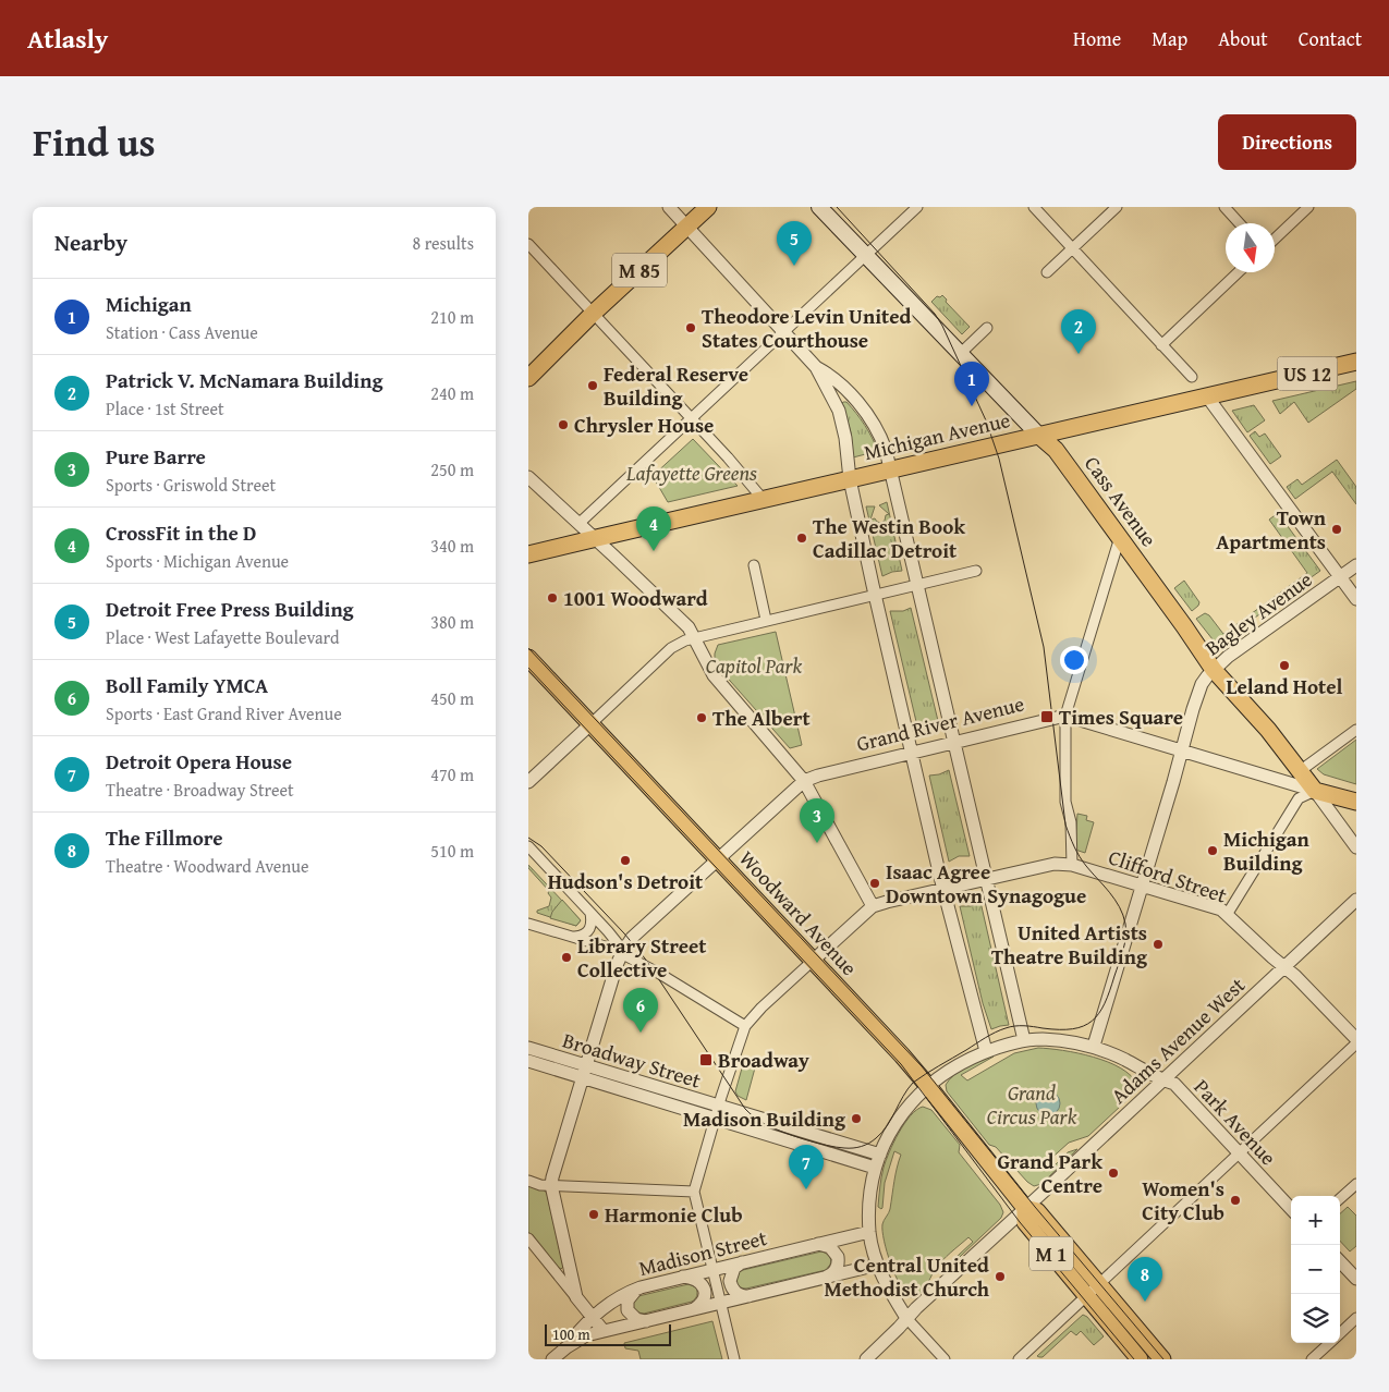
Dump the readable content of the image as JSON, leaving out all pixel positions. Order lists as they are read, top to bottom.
{
  "streets": {
    "main road": [
      "M 85",
      "US 12",
      "Michigan Avenue",
      "Cass Avenue",
      "Woodward Avenue",
      "M 1"
    ],
    "street": [
      "Bagley Avenue",
      "Grand River Avenue",
      "Clifford Street",
      "Adams Avenue West",
      "Broadway Street",
      "Park Avenue",
      "Madison Street"
    ]
  },
  "crossings": [
    ["Michigan Avenue", "Cass Avenue"],
    ["Cass Avenue", "Bagley Avenue"],
    ["Bagley Avenue", "Clifford Street"],
    ["Bagley Avenue", "Park Avenue"],
    ["Grand River Avenue", "Woodward Avenue"],
    ["Grand River Avenue", "Broadway Street"],
    ["Clifford Street", "Woodward Avenue"],
    ["Clifford Street", "Adams Avenue West"],
    ["Woodward Avenue", "Adams Avenue West"],
    ["Woodward Avenue", "Park Avenue"],
    ["Adams Avenue West", "Park Avenue"],
    ["Broadway Street", "Park Avenue"],
    ["Park Avenue", "Madison Street"]
  ],
  "parks": ["Lafayette Greens", "Capitol Park", "Grand Circus Park"],
  "places": {
    "other": [
      "Theodore Levin United States Courthouse",
      "Federal Reserve Building",
      "Chrysler House",
      "Town Apartments",
      "The Westin Book Cadillac Detroit",
      "1001 Woodward",
      "Leland Hotel",
      "The Albert",
      "Michigan Building",
      "Hudson's Detroit",
      "Isaac Agree Downtown Synagogue",
      "United Artists Theatre Building",
      "Library Street Collective",
      "Madison Building",
      "Grand Park Centre",
      "Women's City Club",
      "Harmonie Club",
      "Central United Methodist Church"
    ],
    "transit": ["Times Square", "Broadway"]
  },
  "scale_bar": "100 m",
  "north": "bottom",
  "page": {
    "header": "Atlasly",
    "nav": [
      "Home",
      "Map",
      "About",
      "Contact"
    ],
    "title": "Find us",
    "buttons": "Directions",
    "heading": ["Nearby", "8 results"],
    "pins": [
      "5",
      "2",
      "1",
      "4",
      "3",
      "6",
      "7",
      "8"
    ],
    "list": [
      {
        "mark": "1",
        "name": "Michigan",
        "note": "Station · Cass Avenue",
        "value": "210 m"
      },
      {
        "mark": "2",
        "name": "Patrick V. McNamara Building",
        "note": "Place · 1st Street",
        "value": "240 m"
      },
      {
        "mark": "3",
        "name": "Pure Barre",
        "note": "Sports · Griswold Street",
        "value": "250 m"
      },
      {
        "mark": "4",
        "name": "CrossFit in the D",
        "note": "Sports · Michigan Avenue",
        "value": "340 m"
      },
      {
        "mark": "5",
        "name": "Detroit Free Press Building",
        "note": "Place · West Lafayette Boulevard",
        "value": "380 m"
      },
      {
        "mark": "6",
        "name": "Boll Family YMCA",
        "note": "Sports · East Grand River Avenue",
        "value": "450 m"
      },
      {
        "mark": "7",
        "name": "Detroit Opera House",
        "note": "Theatre · Broadway Street",
        "value": "470 m"
      },
      {
        "mark": "8",
        "name": "The Fillmore",
        "note": "Theatre · Woodward Avenue",
        "value": "510 m"
      }
    ],
    "map_buttons": ["+", "−"],
    "scale": "100 m"
  }
}
